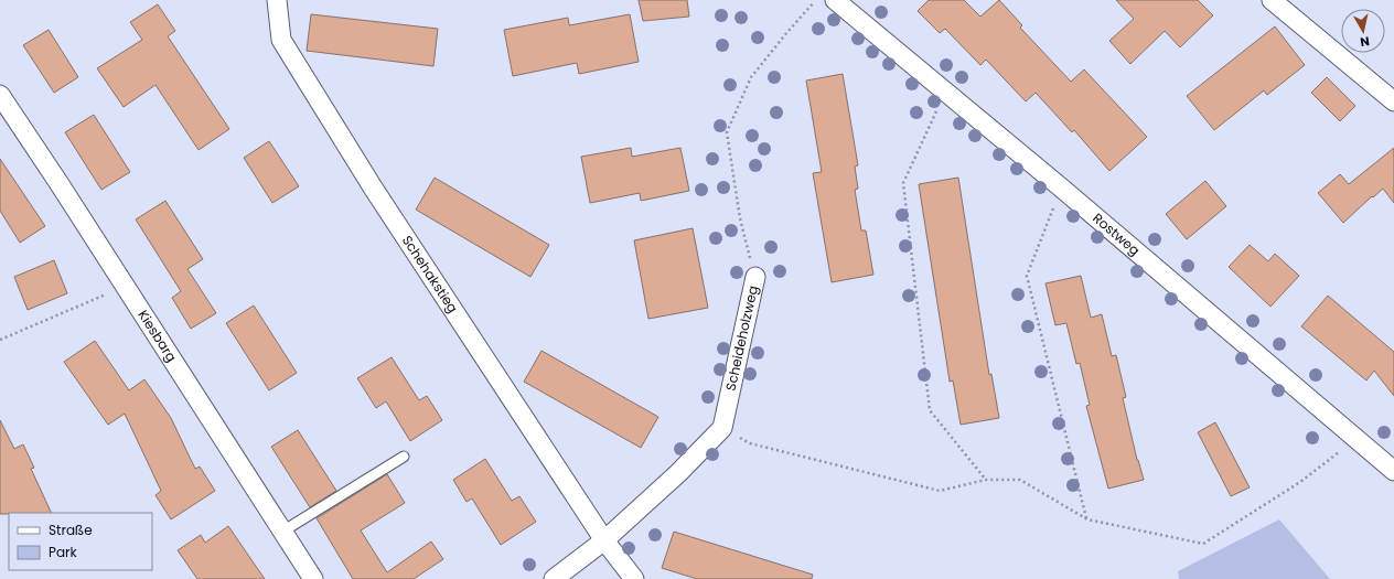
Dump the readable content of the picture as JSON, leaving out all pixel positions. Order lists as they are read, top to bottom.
{
  "streets": {
    "street": [
      "Rostweg",
      "Schehakstieg",
      "Kiesbarg",
      "Scheideholzweg"
    ]
  },
  "legend": ["Straße", "Park"],
  "north": "bottom"
}
